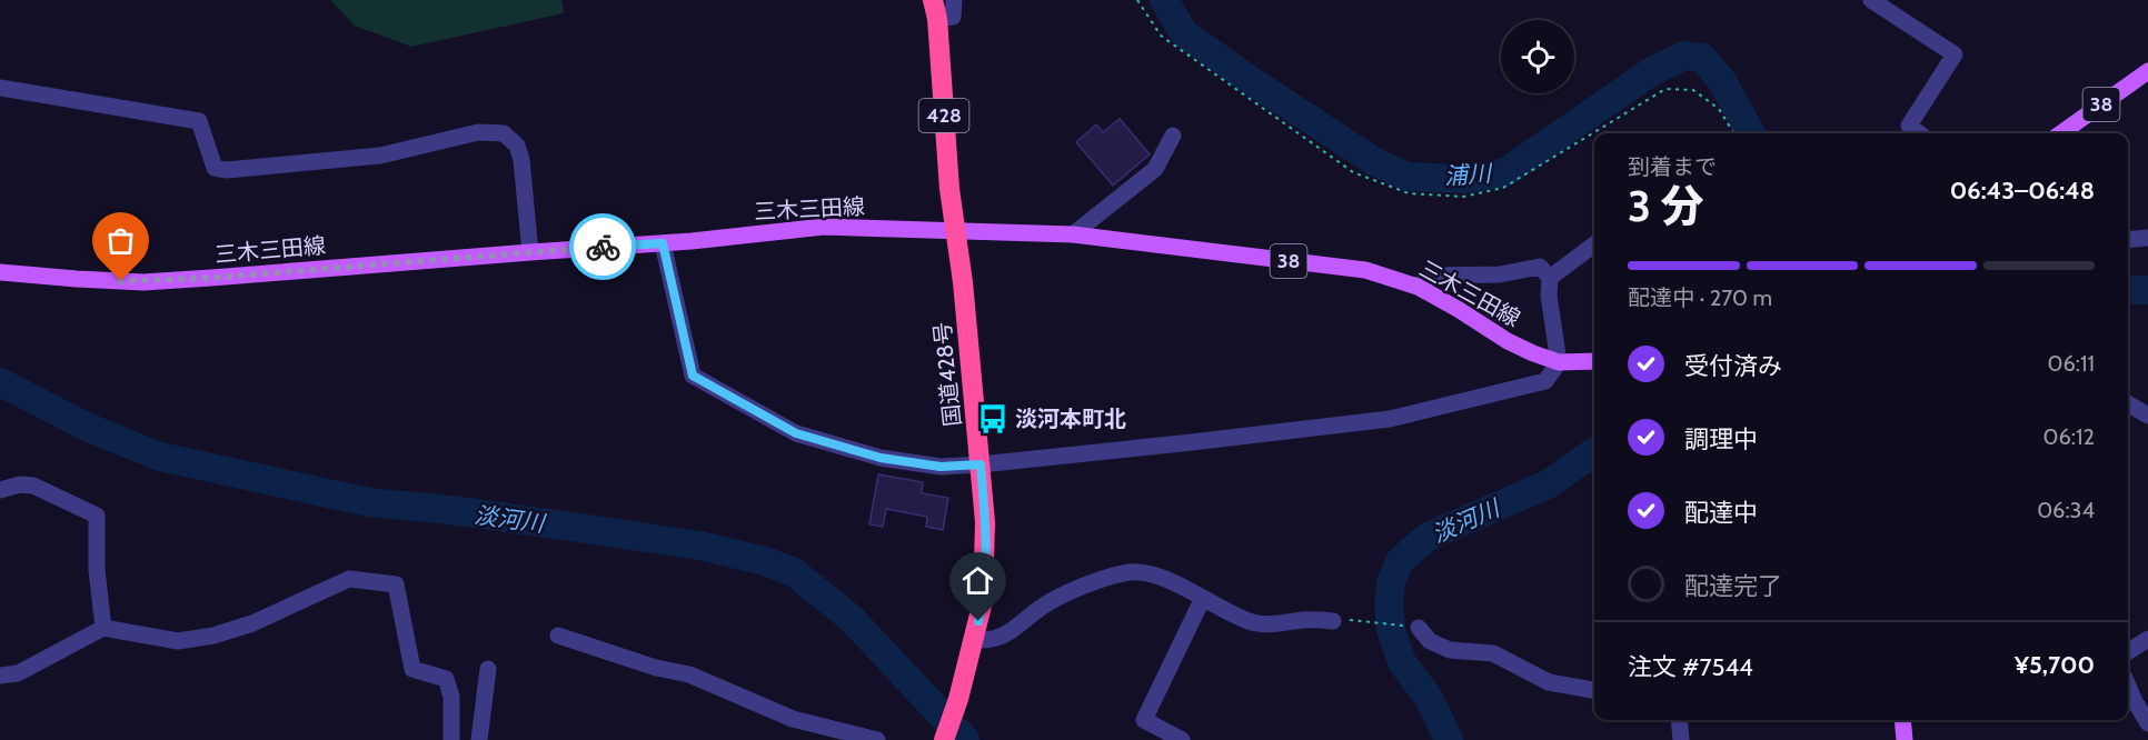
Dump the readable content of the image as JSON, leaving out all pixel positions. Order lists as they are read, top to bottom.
{
  "streets": {
    "highway": ["428", "国道428号"],
    "main road": ["38", "三木三田線"]
  },
  "crossings": [
    ["三木三田線", "国道428号"]
  ],
  "water": ["浦川", "淡河川"],
  "places": {
    "bus stop": ["淡河本町北"]
  },
  "page": {
    "heading": ["3 分", "到着まで", "06:43–06:48"],
    "panel": ["注文 #7544", "¥5,700"],
    "bar": "配達中 · 270 m",
    "list": [
      ["受付済み", "06:11"],
      ["調理中", "06:12"],
      ["配達中", "06:34"],
      "配達完了"
    ]
  }
}
